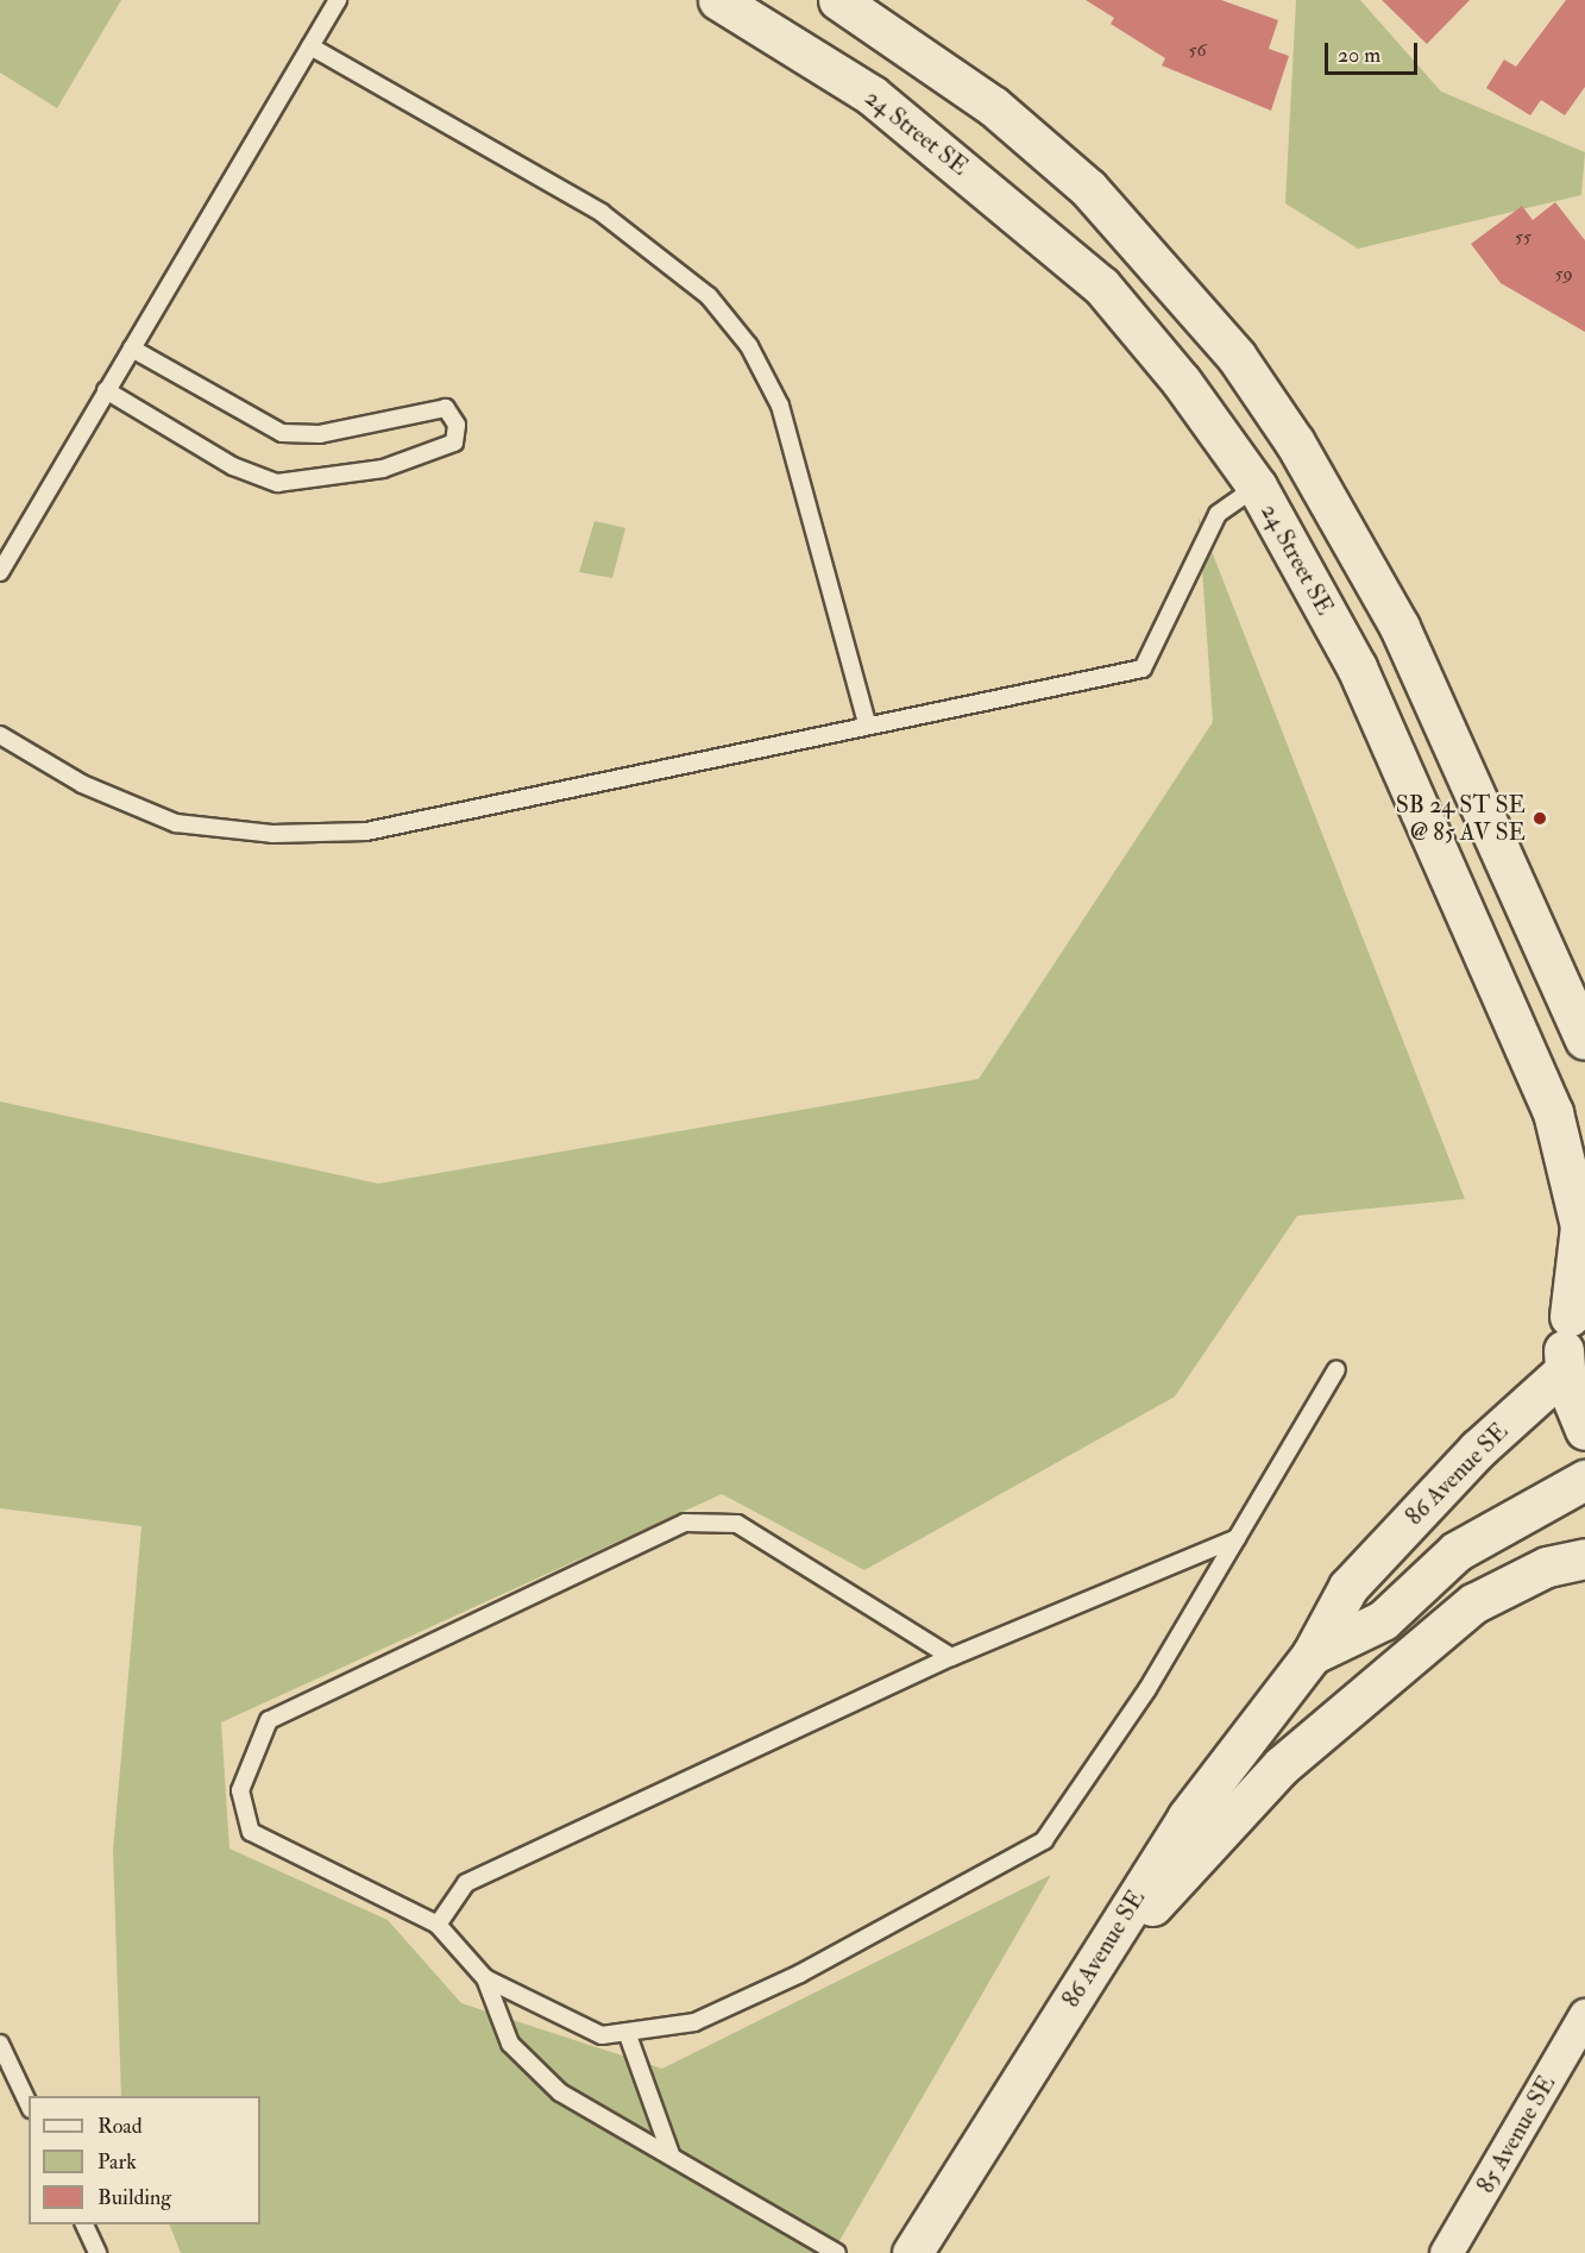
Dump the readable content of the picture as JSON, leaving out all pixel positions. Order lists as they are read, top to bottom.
{
  "streets": {
    "main road": ["24 Street SE", "86 Avenue SE"],
    "street": ["85 Avenue SE"]
  },
  "crossings": [
    ["24 Street SE", "86 Avenue SE"]
  ],
  "places": ["SB 24 ST SE @ 85 AV SE"],
  "house_numbers": ["56", "55", "59"],
  "legend": ["Road", "Park", "Building"],
  "scale_bar": "20 m"
}
